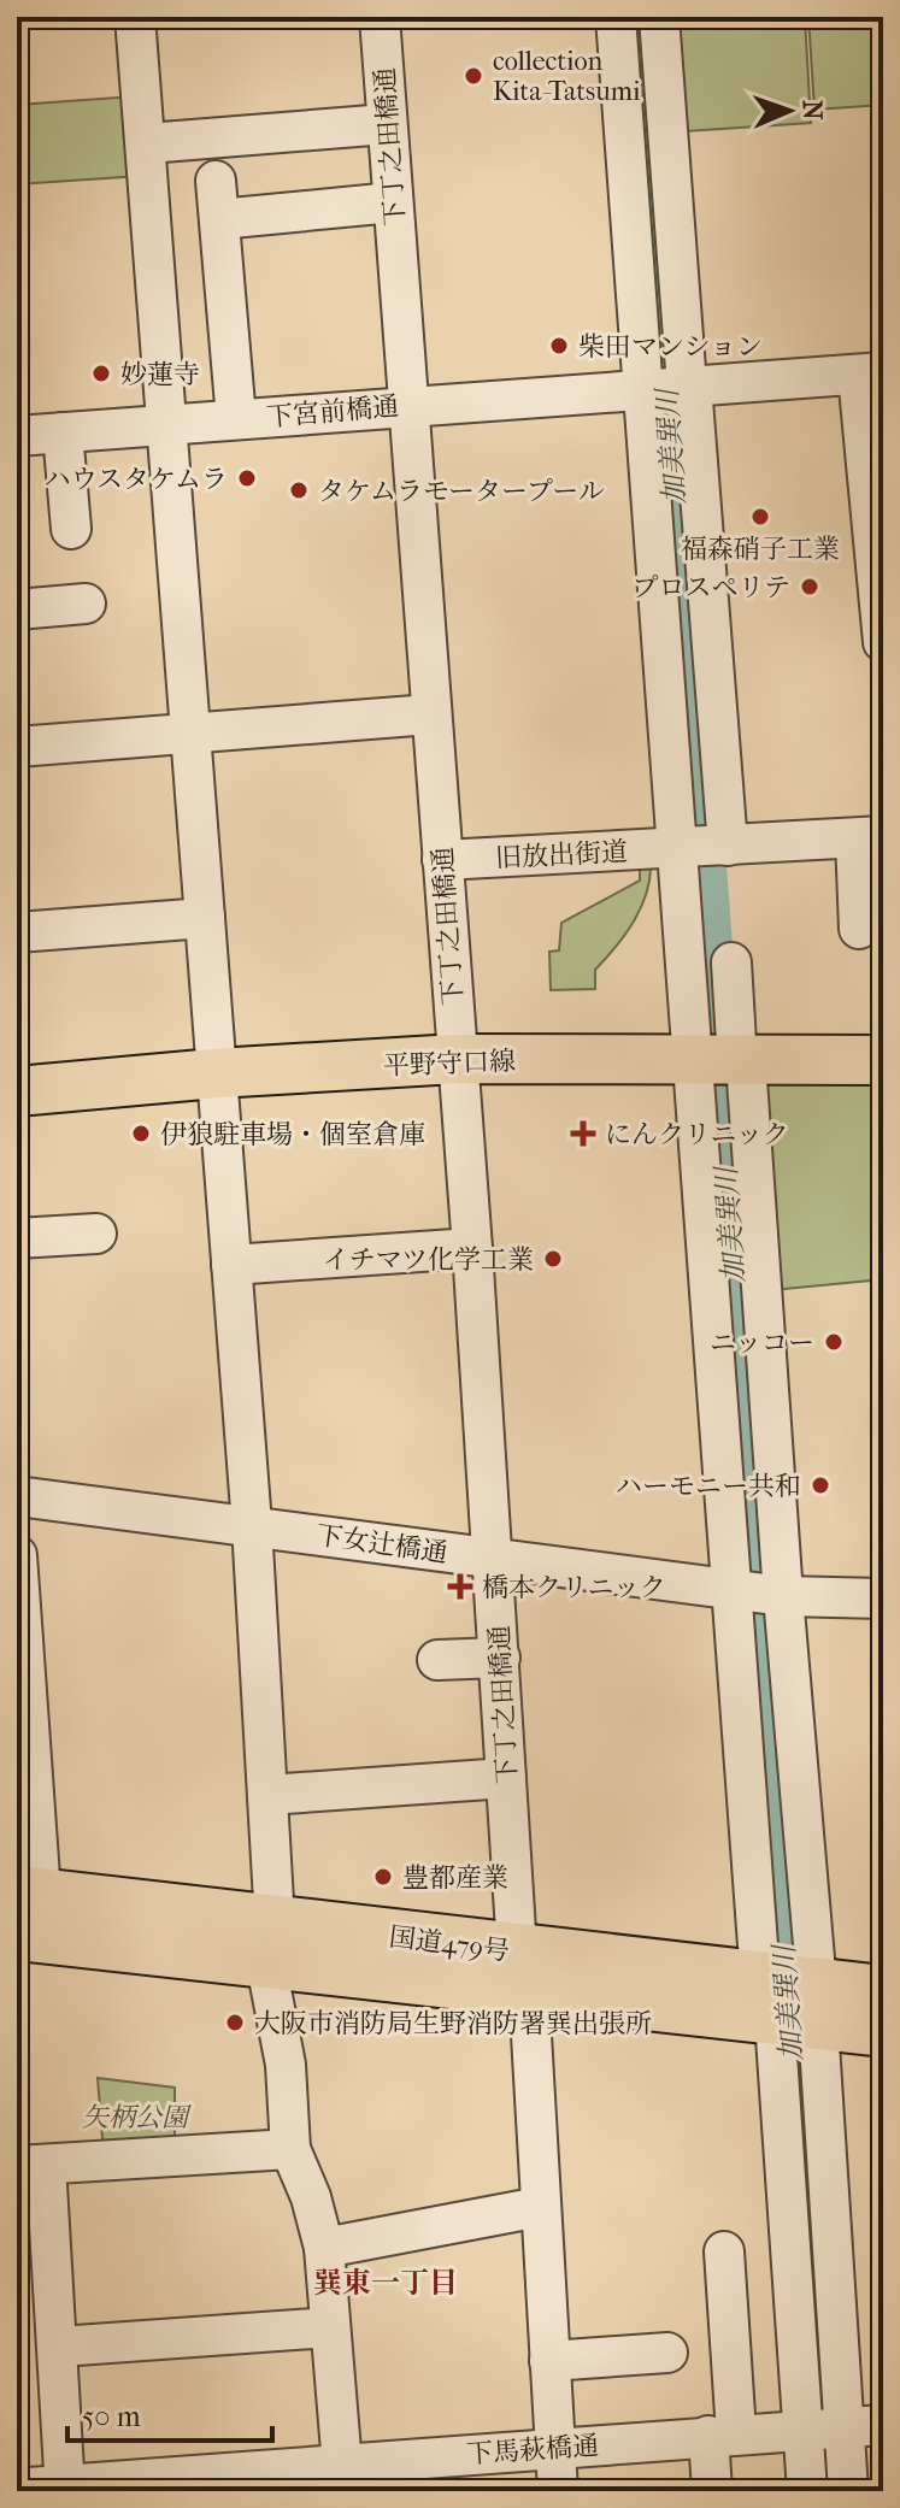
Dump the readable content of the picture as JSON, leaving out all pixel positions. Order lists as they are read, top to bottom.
{
  "streets": {
    "highway": ["国道479号"],
    "main road": ["平野守口線"],
    "street": [
      "下丁之田橋通",
      "下宮前橋通",
      "旧放出街道",
      "下女辻橋通",
      "下馬萩橋通"
    ]
  },
  "crossings": [
    ["下丁之田橋通", "下宮前橋通"],
    ["下丁之田橋通", "旧放出街道"],
    ["下丁之田橋通", "平野守口線"],
    ["下丁之田橋通", "下女辻橋通"],
    ["下丁之田橋通", "国道479号"],
    ["下丁之田橋通", "下馬萩橋通"]
  ],
  "districts": ["巽東一丁目"],
  "water": ["加美巽川"],
  "parks": ["矢柄公園"],
  "places": {
    "other": [
      "collection Kita-Tatsumi",
      "柴田マンション",
      "妙蓮寺",
      "ハウスタケムラ",
      "タケムラモータープール",
      "福森硝子工業",
      "プロスペリテ",
      "伊狼駐車場・個室倉庫",
      "イチマツ化学工業",
      "ニッコー",
      "ハーモニー共和",
      "豊都産業",
      "大阪市消防局生野消防署巽出張所"
    ],
    "health": ["にんクリニック", "橋本クリニック"]
  },
  "scale_bar": "50 m",
  "north": "right"
}
